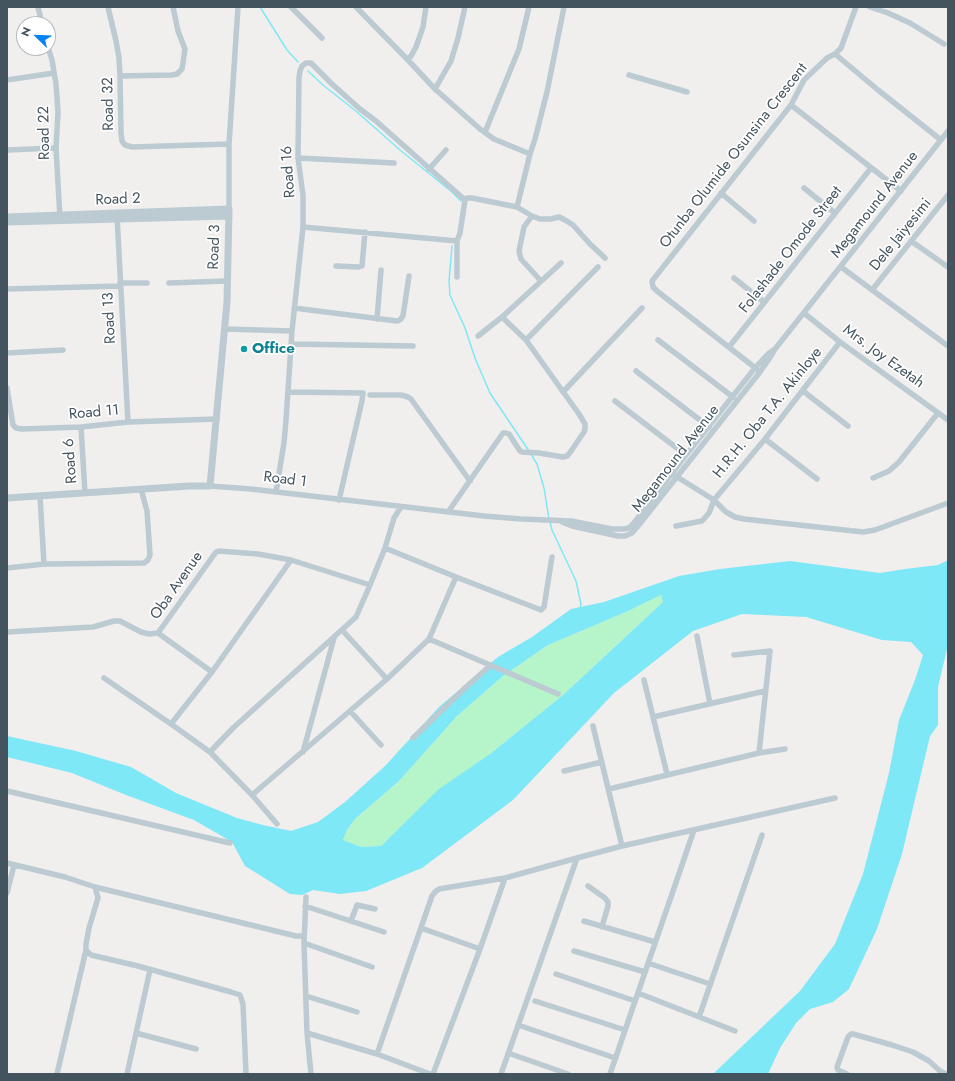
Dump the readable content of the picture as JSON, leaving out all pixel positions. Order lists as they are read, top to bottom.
{
  "streets": {
    "street": [
      "Road 32",
      "Road 22",
      "Otunba Olumide Osunsina Crescent",
      "Road 16",
      "Road 2",
      "Megamound Avenue",
      "Dele Jaiyesimi",
      "Road 3",
      "Folashade Omode Street",
      "Road 13",
      "Mrs. Joy Ezetah",
      "Road 11",
      "H.R.H. Oba T.A. Akinloye",
      "Road 6",
      "Road 1",
      "Oba Avenue"
    ]
  },
  "crossings": [
    ["Road 32", "Road 3"],
    ["Road 22", "Road 2"],
    ["Otunba Olumide Osunsina Crescent", "Megamound Avenue"],
    ["Otunba Olumide Osunsina Crescent", "Folashade Omode Street"],
    ["Road 16", "Road 1"],
    ["Road 2", "Road 3"],
    ["Road 2", "Road 13"],
    ["Megamound Avenue", "Mrs. Joy Ezetah"],
    ["Megamound Avenue", "Road 1"],
    ["Road 3", "Road 11"],
    ["Road 3", "Road 1"],
    ["Road 13", "Road 11"],
    ["Mrs. Joy Ezetah", "H.R.H. Oba T.A. Akinloye"],
    ["Road 11", "Road 6"],
    ["Road 6", "Road 1"]
  ],
  "places": ["Office"],
  "north": "top left"
}
